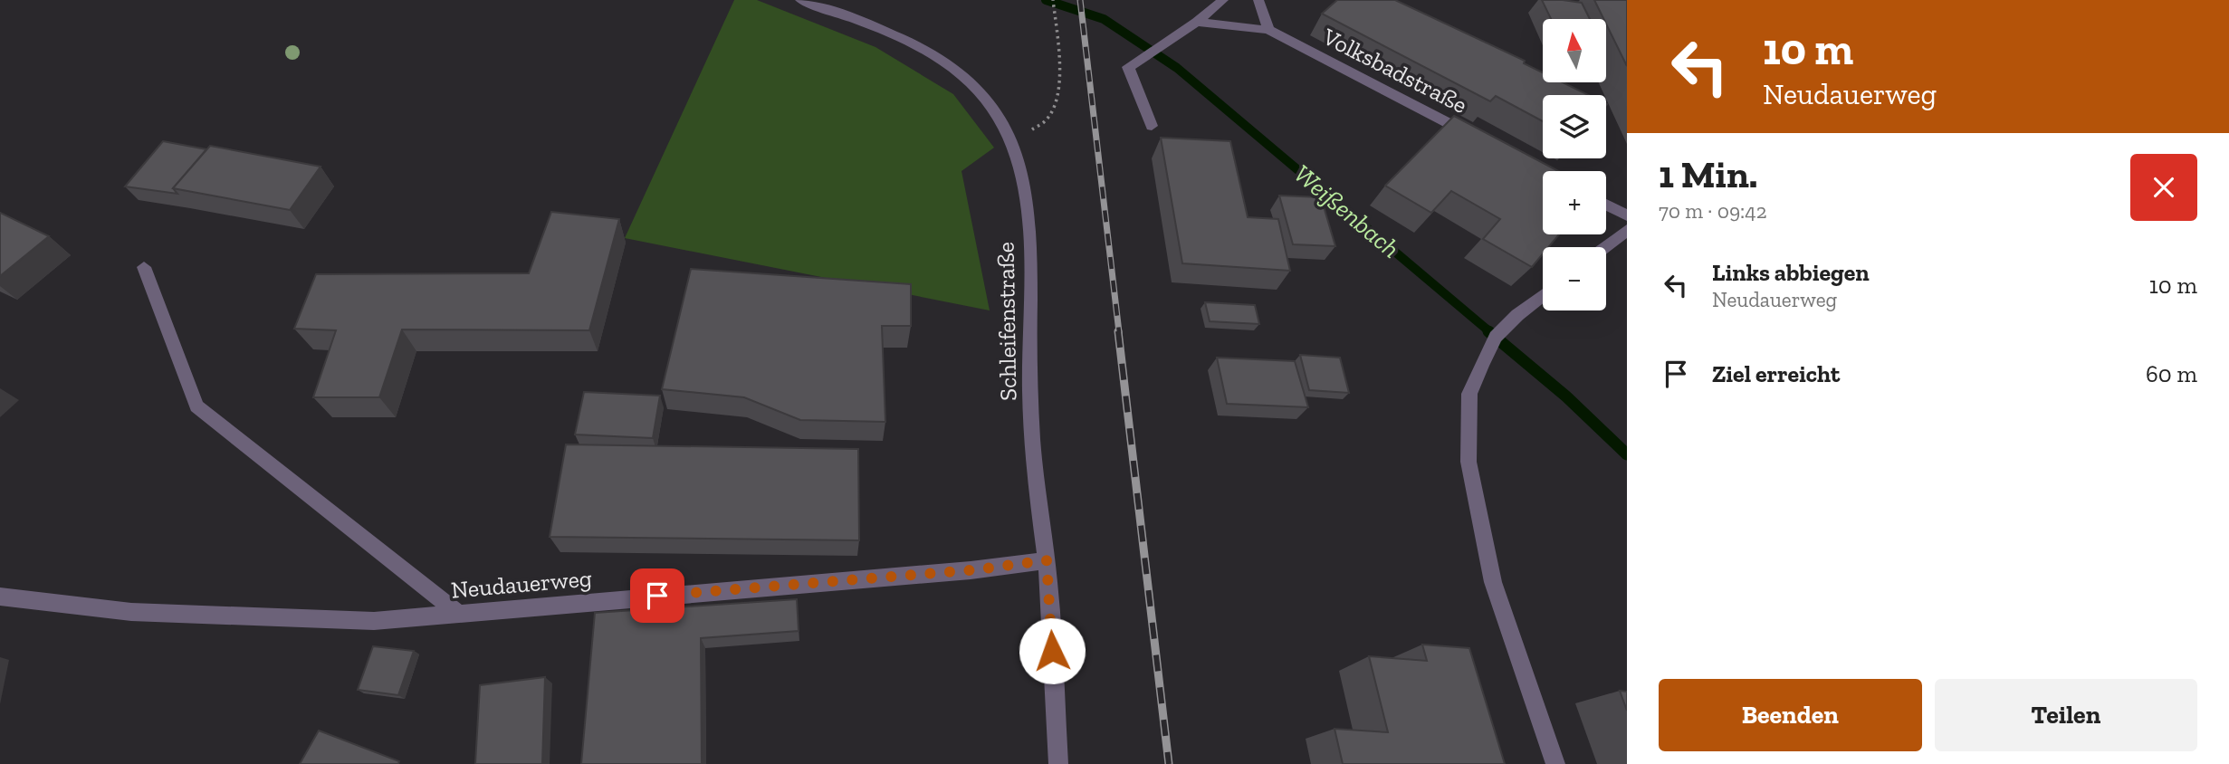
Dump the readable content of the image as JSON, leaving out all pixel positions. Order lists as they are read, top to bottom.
{
  "streets": {
    "street": ["Volksbadstraße", "Schleifenstraße", "Neudauerweg"]
  },
  "crossings": [
    ["Schleifenstraße", "Neudauerweg"]
  ],
  "water": ["Weißenbach"],
  "north": "top",
  "page": {
    "turn": ["10 m", "Neudauerweg"],
    "map_buttons": ["+", "−"],
    "heading": ["1 Min.", "70 m · 09:42"],
    "list": [
      {
        "name": "Links abbiegen",
        "note": "Neudauerweg",
        "value": "10 m"
      },
      {
        "name": "Ziel erreicht",
        "value": "60 m"
      }
    ],
    "buttons": ["Beenden", "Teilen"]
  }
}
